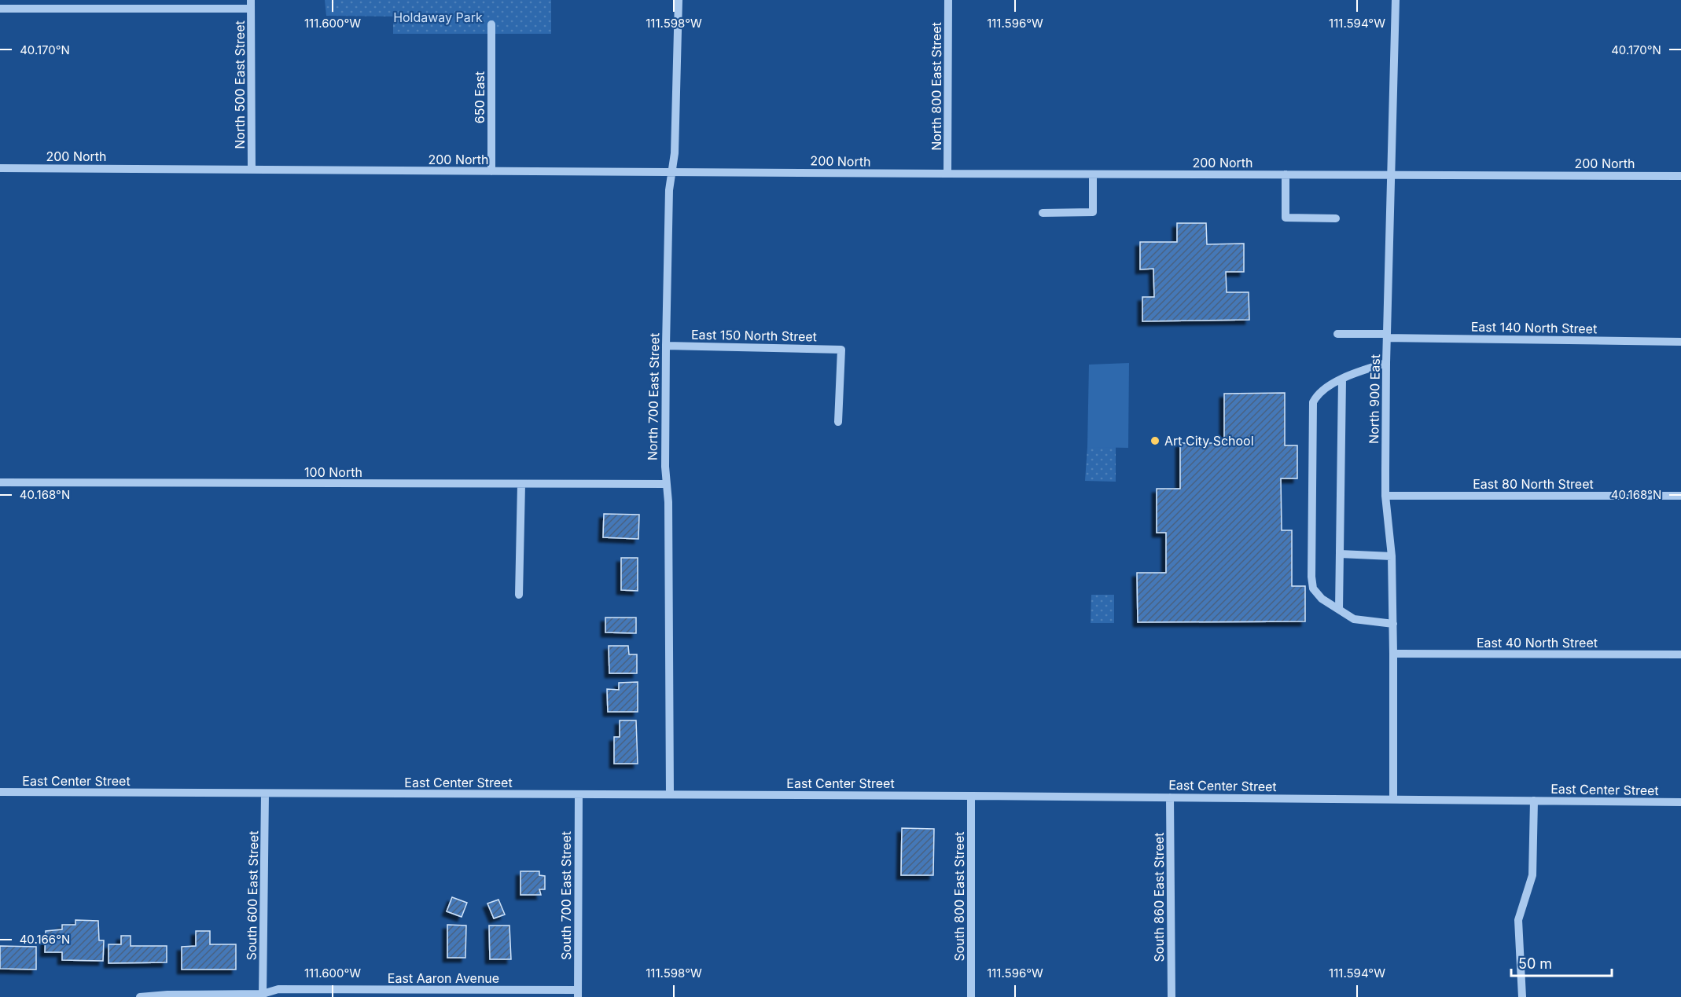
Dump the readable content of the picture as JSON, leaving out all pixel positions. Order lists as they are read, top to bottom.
{
  "streets": {
    "street": [
      "North 500 East Street",
      "North 800 East Street",
      "650 East",
      "200 North",
      "East 140 North Street",
      "East 150 North Street",
      "North 700 East Street",
      "North 900 East",
      "100 North",
      "East 80 North Street",
      "East 40 North Street",
      "East Center Street",
      "South 600 East Street",
      "South 700 East Street",
      "South 800 East Street",
      "South 860 East Street",
      "East Aaron Avenue"
    ]
  },
  "crossings": [
    ["North 500 East Street", "200 North"],
    ["North 800 East Street", "200 North"],
    ["650 East", "200 North"],
    ["200 North", "North 700 East Street"],
    ["200 North", "North 900 East"],
    ["East 140 North Street", "North 900 East"],
    ["East 150 North Street", "North 700 East Street"],
    ["North 700 East Street", "100 North"],
    ["North 700 East Street", "East Center Street"],
    ["North 900 East", "East 80 North Street"],
    ["North 900 East", "East 40 North Street"],
    ["North 900 East", "East Center Street"],
    ["East Center Street", "South 600 East Street"],
    ["East Center Street", "South 700 East Street"],
    ["East Center Street", "South 800 East Street"],
    ["East Center Street", "South 860 East Street"],
    ["South 600 East Street", "East Aaron Avenue"],
    ["South 700 East Street", "East Aaron Avenue"]
  ],
  "parks": ["Holdaway Park"],
  "places": ["Art City School"],
  "scale_bar": "50 m",
  "coordinates": [
    "111.600°W",
    "111.598°W",
    "111.596°W",
    "111.594°W",
    "40.170°N",
    "40.168°N",
    "40.166°N"
  ]
}
